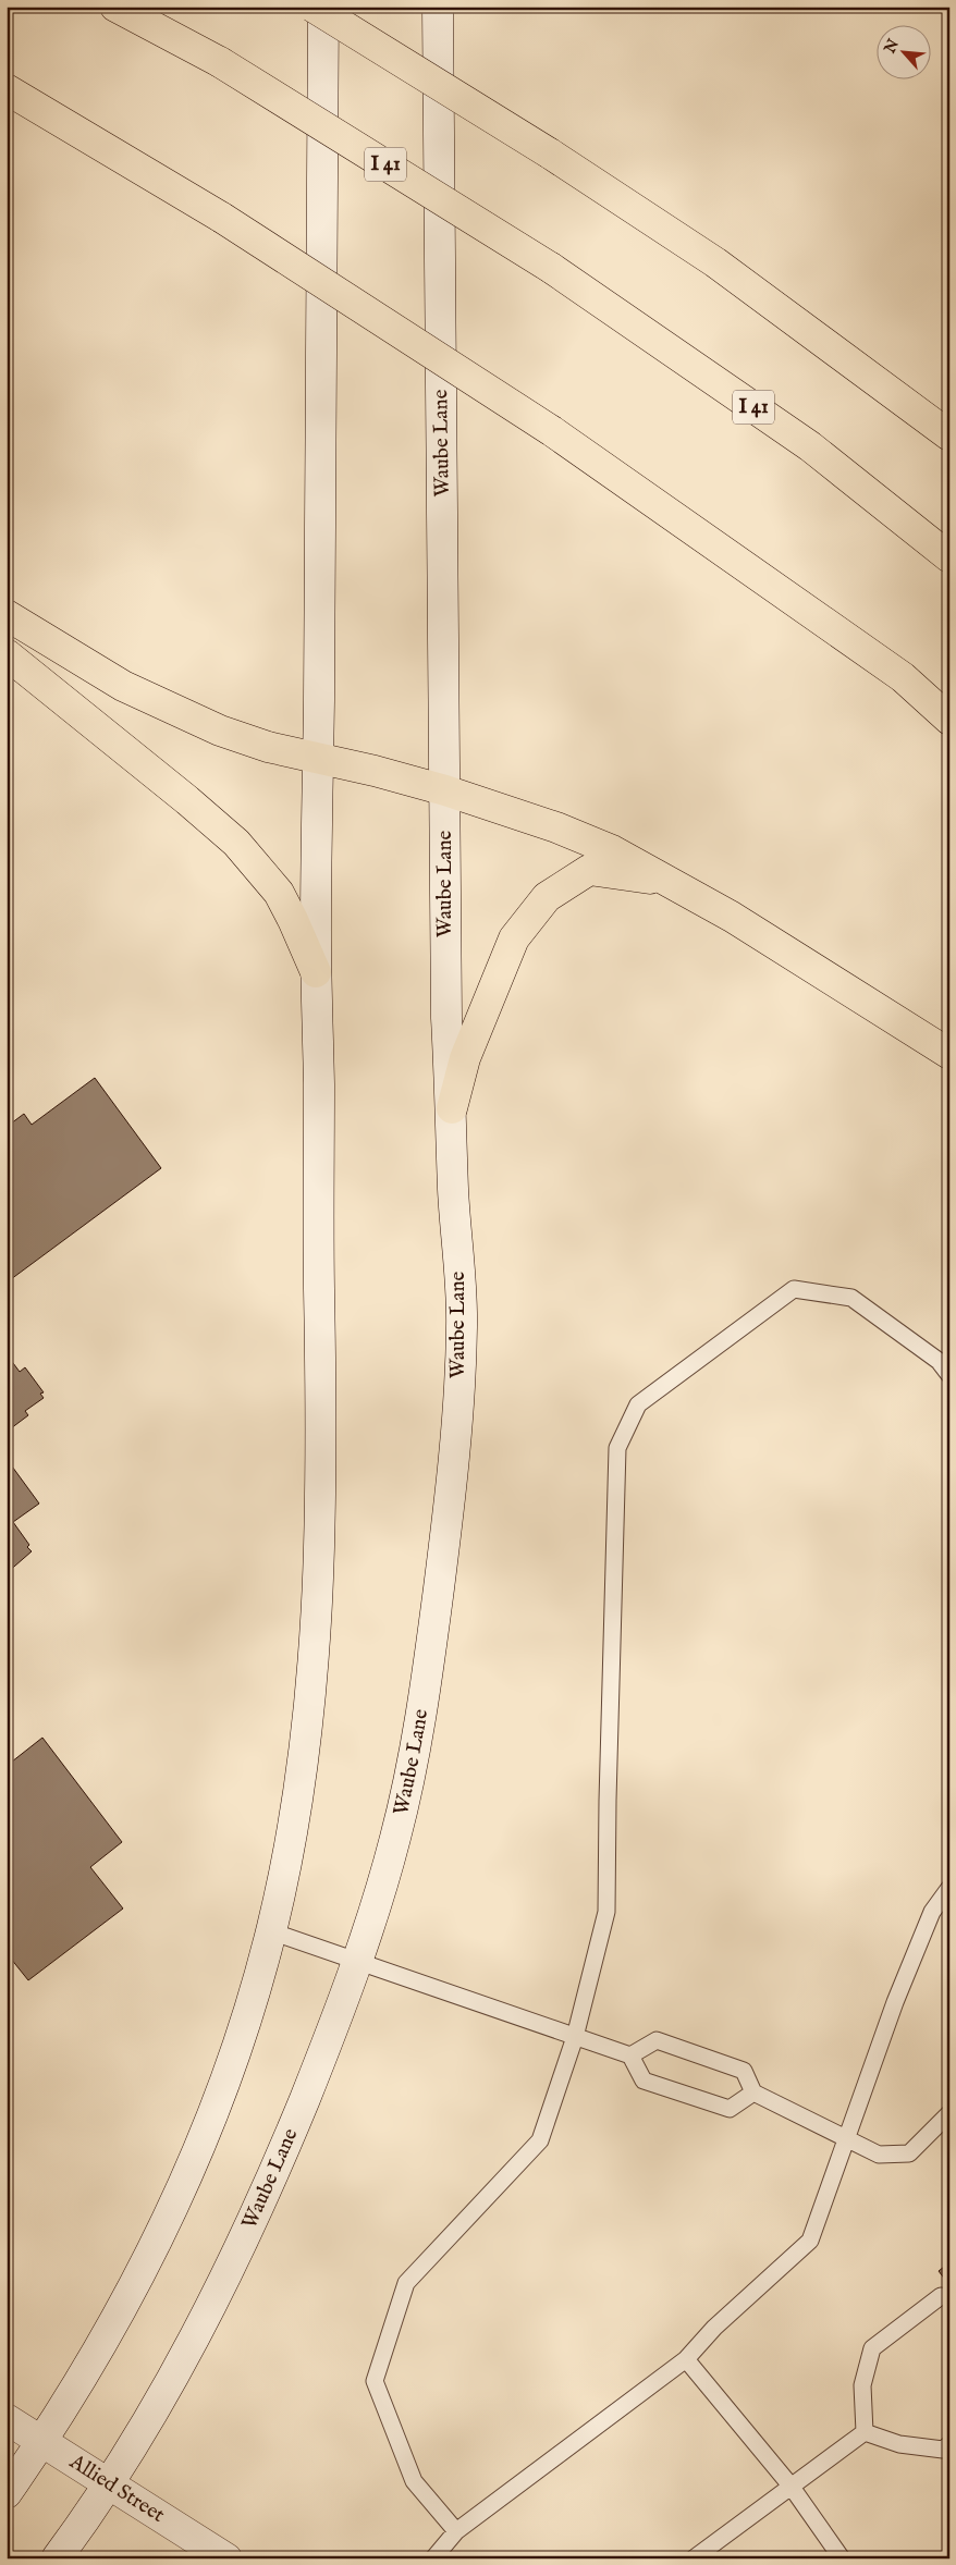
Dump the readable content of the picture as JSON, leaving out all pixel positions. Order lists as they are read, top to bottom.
{
  "streets": {
    "highway": ["I 41"],
    "main road": ["Waube Lane", "Allied Street"]
  },
  "crossings": [
    ["Waube Lane", "Allied Street"]
  ],
  "north": "top left"
}
